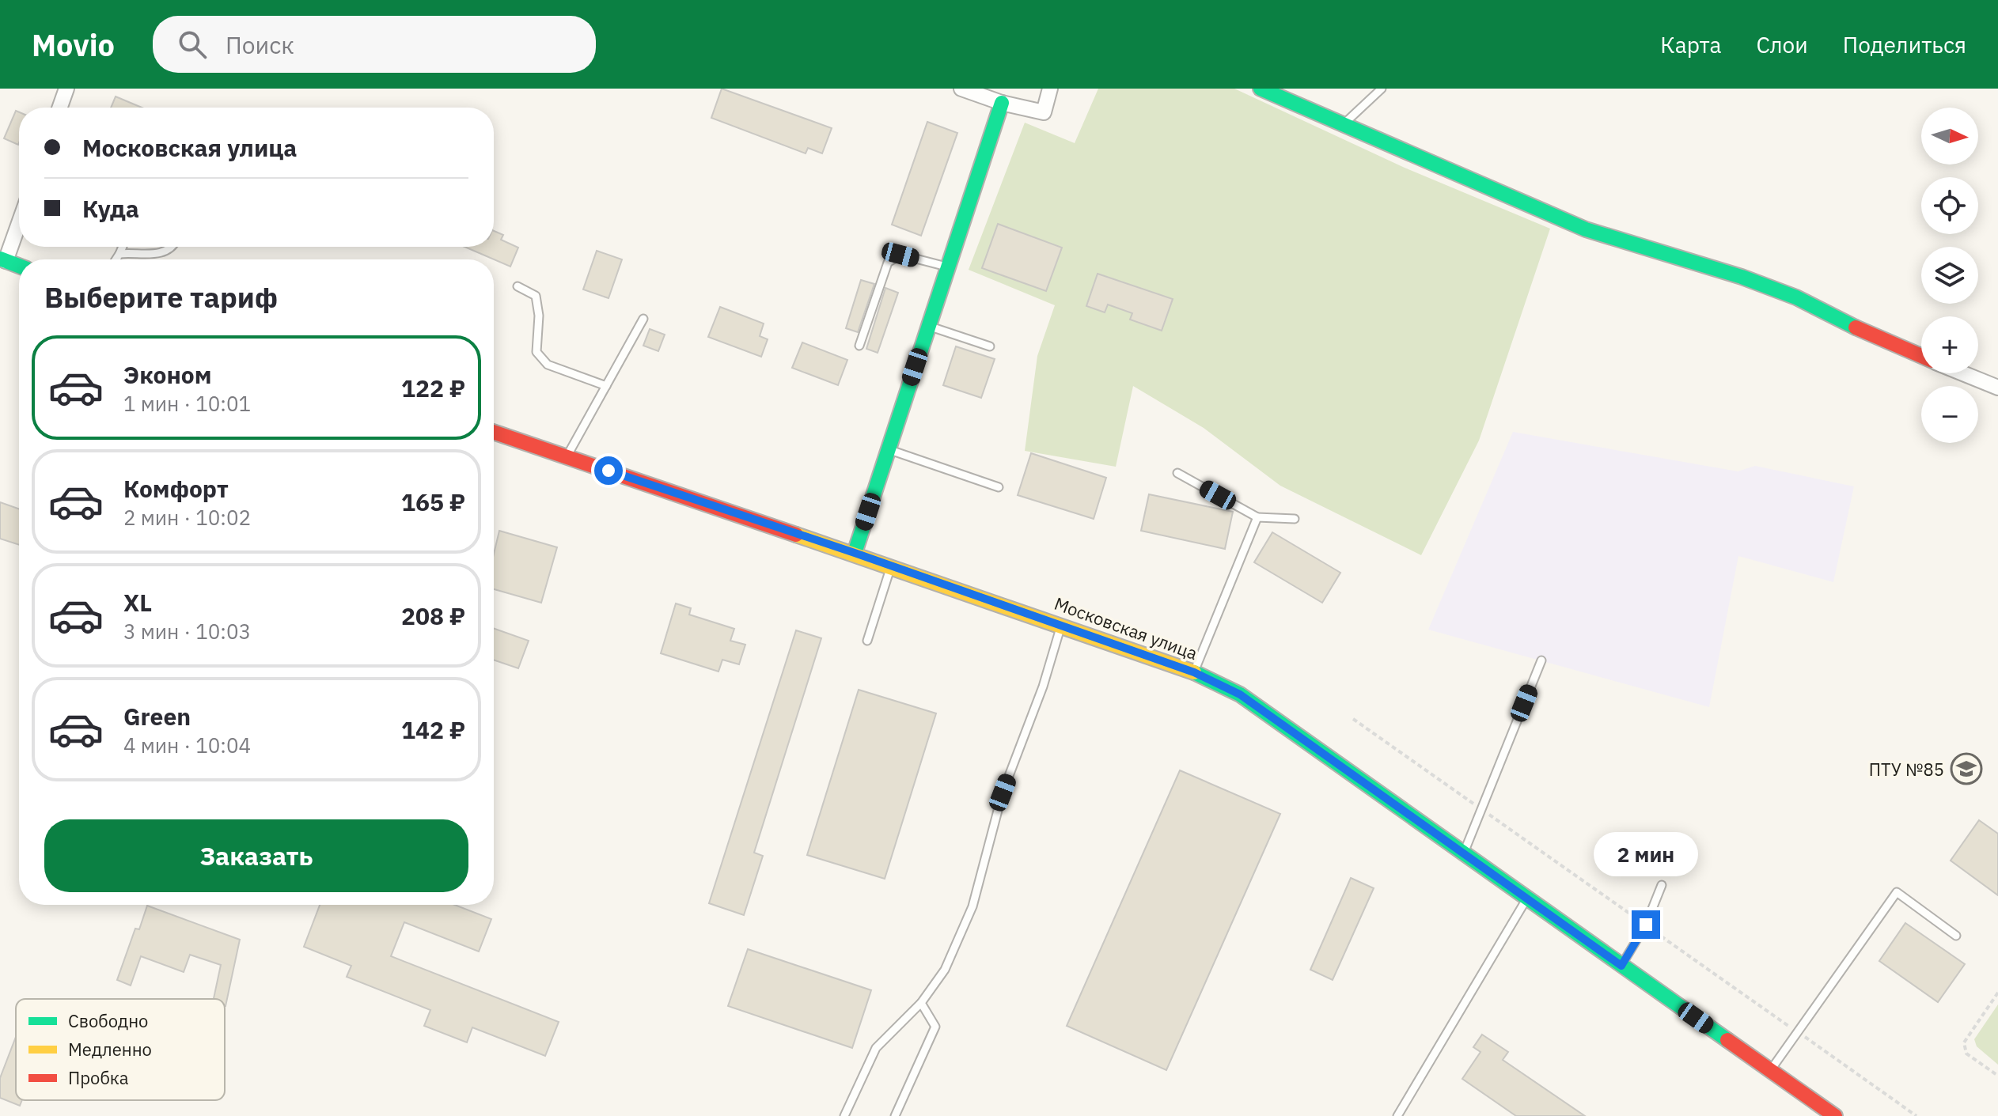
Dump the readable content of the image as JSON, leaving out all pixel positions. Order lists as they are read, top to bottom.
{
  "streets": {
    "main road": ["Московская улица"]
  },
  "places": {
    "school or university": ["ПТУ №85"]
  },
  "legend": ["Свободно", "Медленно", "Пробка"],
  "north": "right",
  "page": {
    "header": "Movio",
    "search": "Поиск",
    "nav": ["Карта", "Слои", "Поделиться"],
    "map_buttons": ["+", "−"],
    "banner": ["Московская улица", "Куда"],
    "heading": "Выберите тариф",
    "list": [
      {
        "name": "Эконом",
        "note": "1 мин · 10:01",
        "value": "122 ₽"
      },
      {
        "name": "Комфорт",
        "note": "2 мин · 10:02",
        "value": "165 ₽"
      },
      {
        "name": "XL",
        "note": "3 мин · 10:03",
        "value": "208 ₽"
      },
      {
        "name": "Green",
        "note": "4 мин · 10:04",
        "value": "142 ₽"
      }
    ],
    "buttons": "Заказать",
    "bubble": "2 мин"
  }
}
